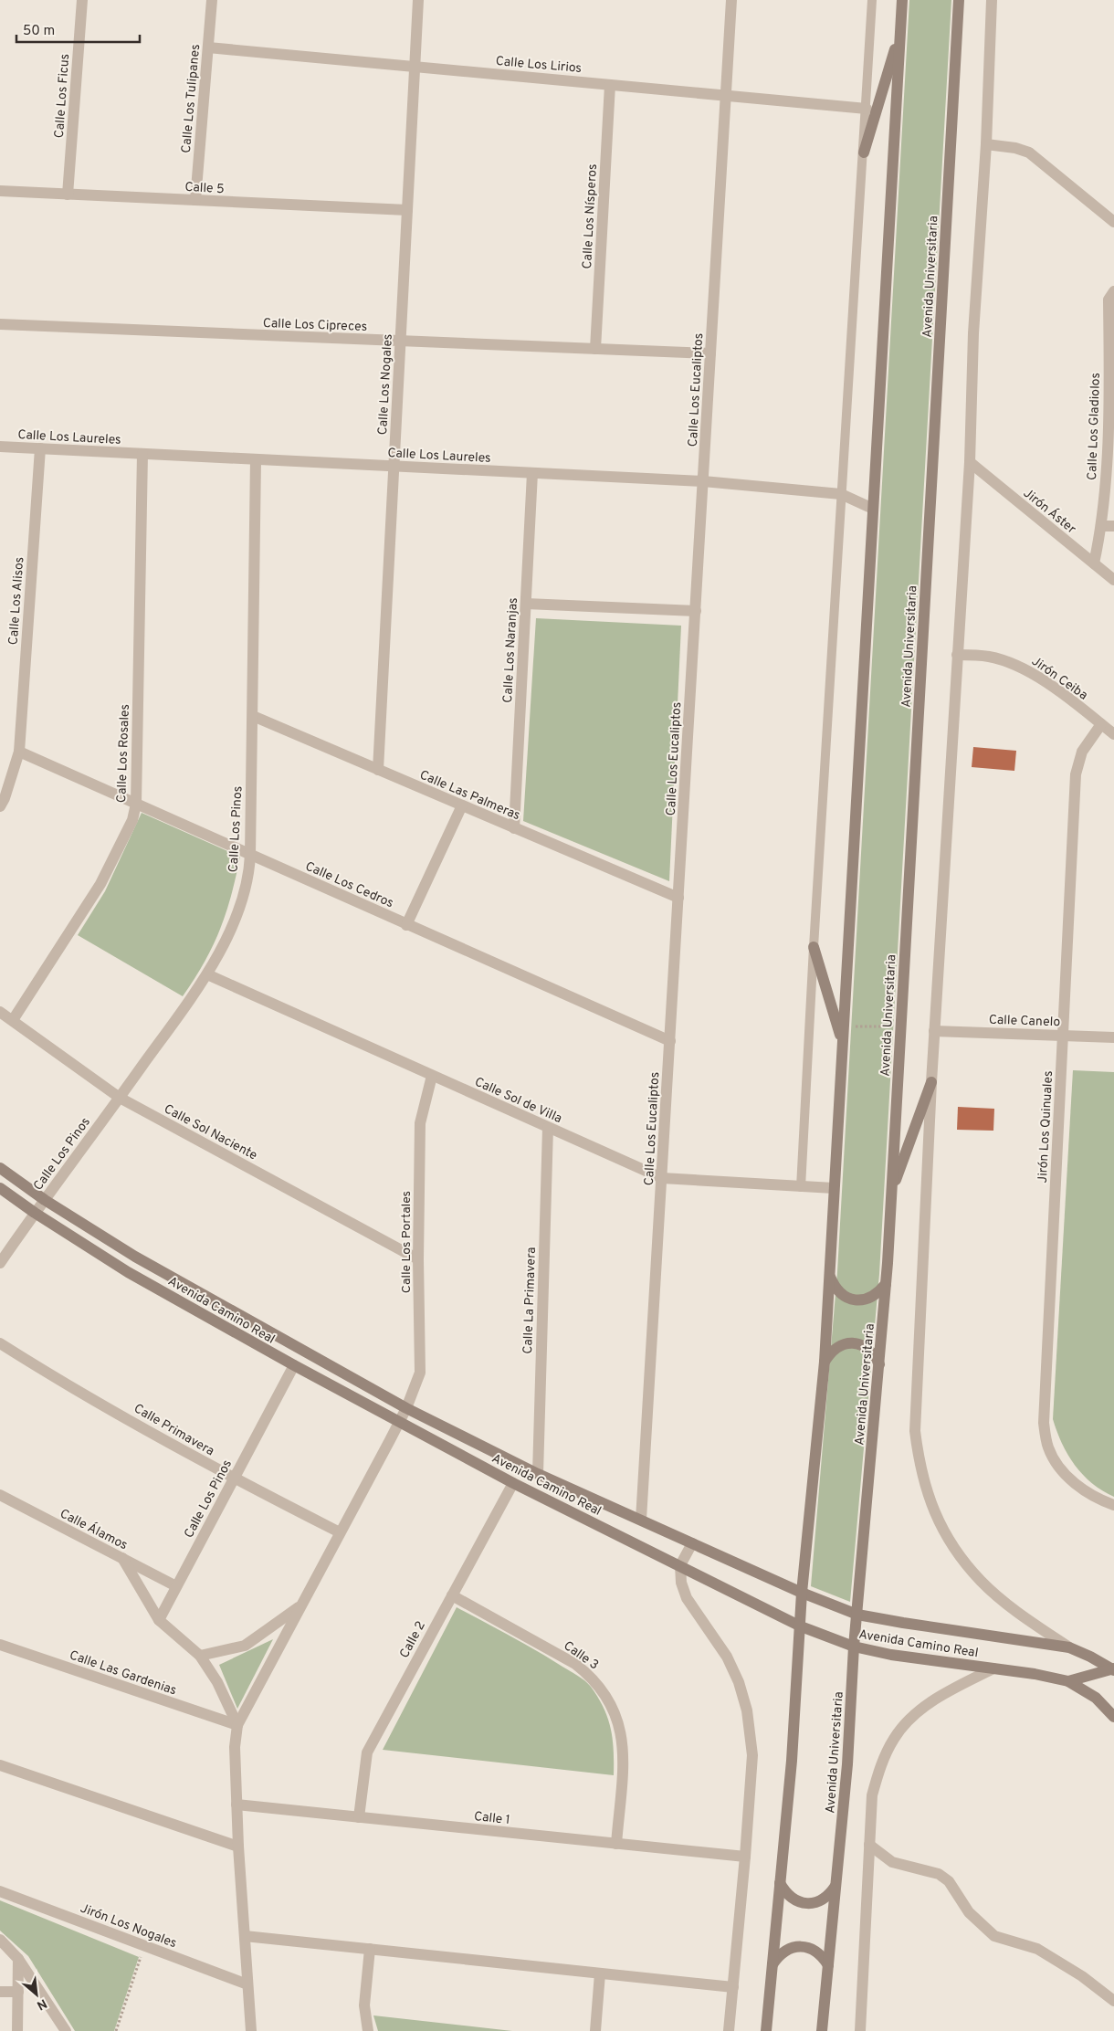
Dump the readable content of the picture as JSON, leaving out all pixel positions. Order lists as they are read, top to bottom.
{
  "streets": {
    "main road": ["Avenida Universitaria", "Avenida Camino Real"],
    "street": [
      "Calle Los Lirios",
      "Calle Los Ficus",
      "Calle Los Tulipanes",
      "Calle 5",
      "Calle Los Nísperos",
      "Calle Los Cipreces",
      "Calle Los Nogales",
      "Calle Los Eucaliptos",
      "Calle Los Gladiolos",
      "Calle Los Laureles",
      "Jirón Áster",
      "Calle Los Alisos",
      "Calle Los Naranjas",
      "Jirón Ceiba",
      "Calle Los Rosales",
      "Calle Las Palmeras",
      "Calle Los Pinos",
      "Calle Los Cedros",
      "Calle Canelo",
      "Calle Sol de Villa",
      "Jirón Los Quinuales",
      "Calle Sol Naciente",
      "Calle Los Portales",
      "Calle La Primavera",
      "Calle Primavera",
      "Calle Álamos",
      "Calle 2",
      "Calle 3",
      "Calle Las Gardenias",
      "Calle 1",
      "Jirón Los Nogales"
    ]
  },
  "crossings": [
    ["Calle Los Lirios", "Calle Los Tulipanes"],
    ["Calle Los Lirios", "Calle Los Nísperos"],
    ["Calle Los Lirios", "Calle Los Nogales"],
    ["Calle Los Lirios", "Calle Los Eucaliptos"],
    ["Calle Los Ficus", "Calle 5"],
    ["Calle Los Tulipanes", "Calle 5"],
    ["Calle 5", "Calle Los Nogales"],
    ["Calle Los Nísperos", "Calle Los Cipreces"],
    ["Avenida Universitaria", "Avenida Camino Real"],
    ["Calle Los Cipreces", "Calle Los Nogales"],
    ["Calle Los Cipreces", "Calle Los Eucaliptos"],
    ["Calle Los Nogales", "Calle Los Laureles"],
    ["Calle Los Nogales", "Calle Las Palmeras"],
    ["Calle Los Eucaliptos", "Calle Los Laureles"],
    ["Calle Los Eucaliptos", "Calle Las Palmeras"],
    ["Calle Los Eucaliptos", "Calle Los Cedros"],
    ["Calle Los Eucaliptos", "Calle Sol de Villa"],
    ["Calle Los Eucaliptos", "Avenida Camino Real"],
    ["Calle Los Gladiolos", "Jirón Áster"],
    ["Calle Los Laureles", "Calle Los Alisos"],
    ["Calle Los Laureles", "Calle Los Naranjas"],
    ["Calle Los Laureles", "Calle Los Rosales"],
    ["Calle Los Laureles", "Calle Los Pinos"],
    ["Calle Los Alisos", "Calle Los Cedros"],
    ["Calle Los Naranjas", "Calle Las Palmeras"],
    ["Jirón Ceiba", "Jirón Los Quinuales"],
    ["Calle Los Rosales", "Calle Los Cedros"],
    ["Calle Los Rosales", "Calle Sol Naciente"],
    ["Calle Las Palmeras", "Calle Los Pinos"],
    ["Calle Los Pinos", "Calle Los Cedros"],
    ["Calle Los Pinos", "Calle Sol de Villa"],
    ["Calle Los Pinos", "Calle Sol Naciente"],
    ["Calle Los Pinos", "Avenida Camino Real"],
    ["Calle Los Pinos", "Calle Primavera"],
    ["Calle Los Pinos", "Calle Álamos"],
    ["Calle Canelo", "Jirón Los Quinuales"],
    ["Calle Sol de Villa", "Calle Los Portales"],
    ["Calle Sol de Villa", "Calle La Primavera"],
    ["Calle Sol Naciente", "Calle Los Portales"],
    ["Calle Los Portales", "Avenida Camino Real"],
    ["Calle Los Portales", "Calle Primavera"],
    ["Calle Los Portales", "Calle Las Gardenias"],
    ["Calle La Primavera", "Avenida Camino Real"],
    ["Avenida Camino Real", "Calle 2"],
    ["Calle 2", "Calle 3"],
    ["Calle 2", "Calle 1"],
    ["Calle 3", "Calle 1"]
  ],
  "scale_bar": "50 m",
  "north": "bottom right"
}
